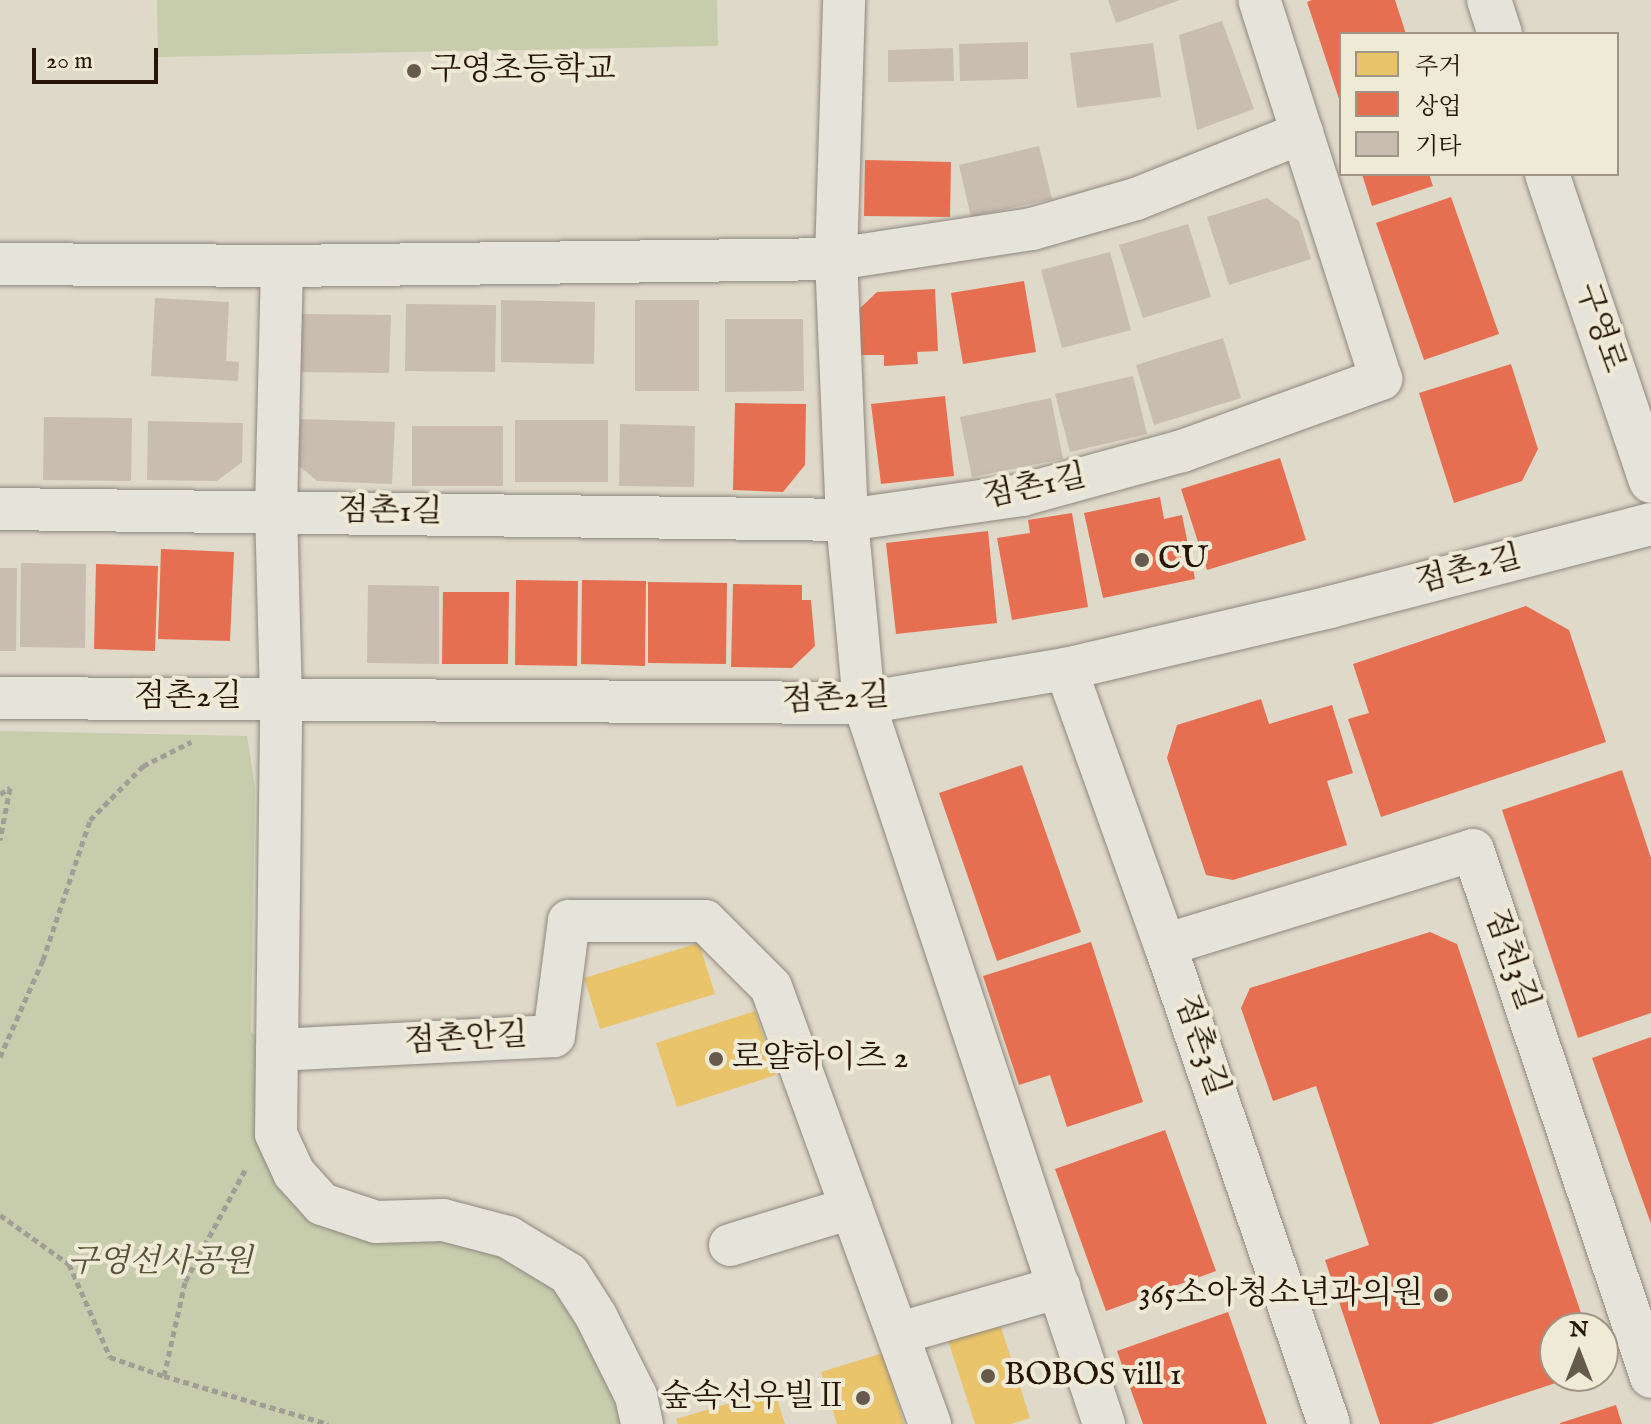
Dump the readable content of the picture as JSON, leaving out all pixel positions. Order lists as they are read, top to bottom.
{
  "streets": {
    "main road": ["구영로"],
    "street": [
      "점촌1길",
      "점촌2길",
      "점천3길",
      "점촌안길",
      "점촌3길"
    ]
  },
  "crossings": [
    ["점촌2길", "점촌3길"],
    ["점천3길", "점촌3길"]
  ],
  "parks": ["구영선사공원"],
  "places": [
    "구영초등학교",
    "CU",
    "로얄하이츠 2",
    "365소아청소년과의원",
    "BOBOS vill 1",
    "숲속선우빌Ⅱ"
  ],
  "legend": ["주거", "상업", "기타"],
  "scale_bar": "20 m",
  "north": "top"
}
